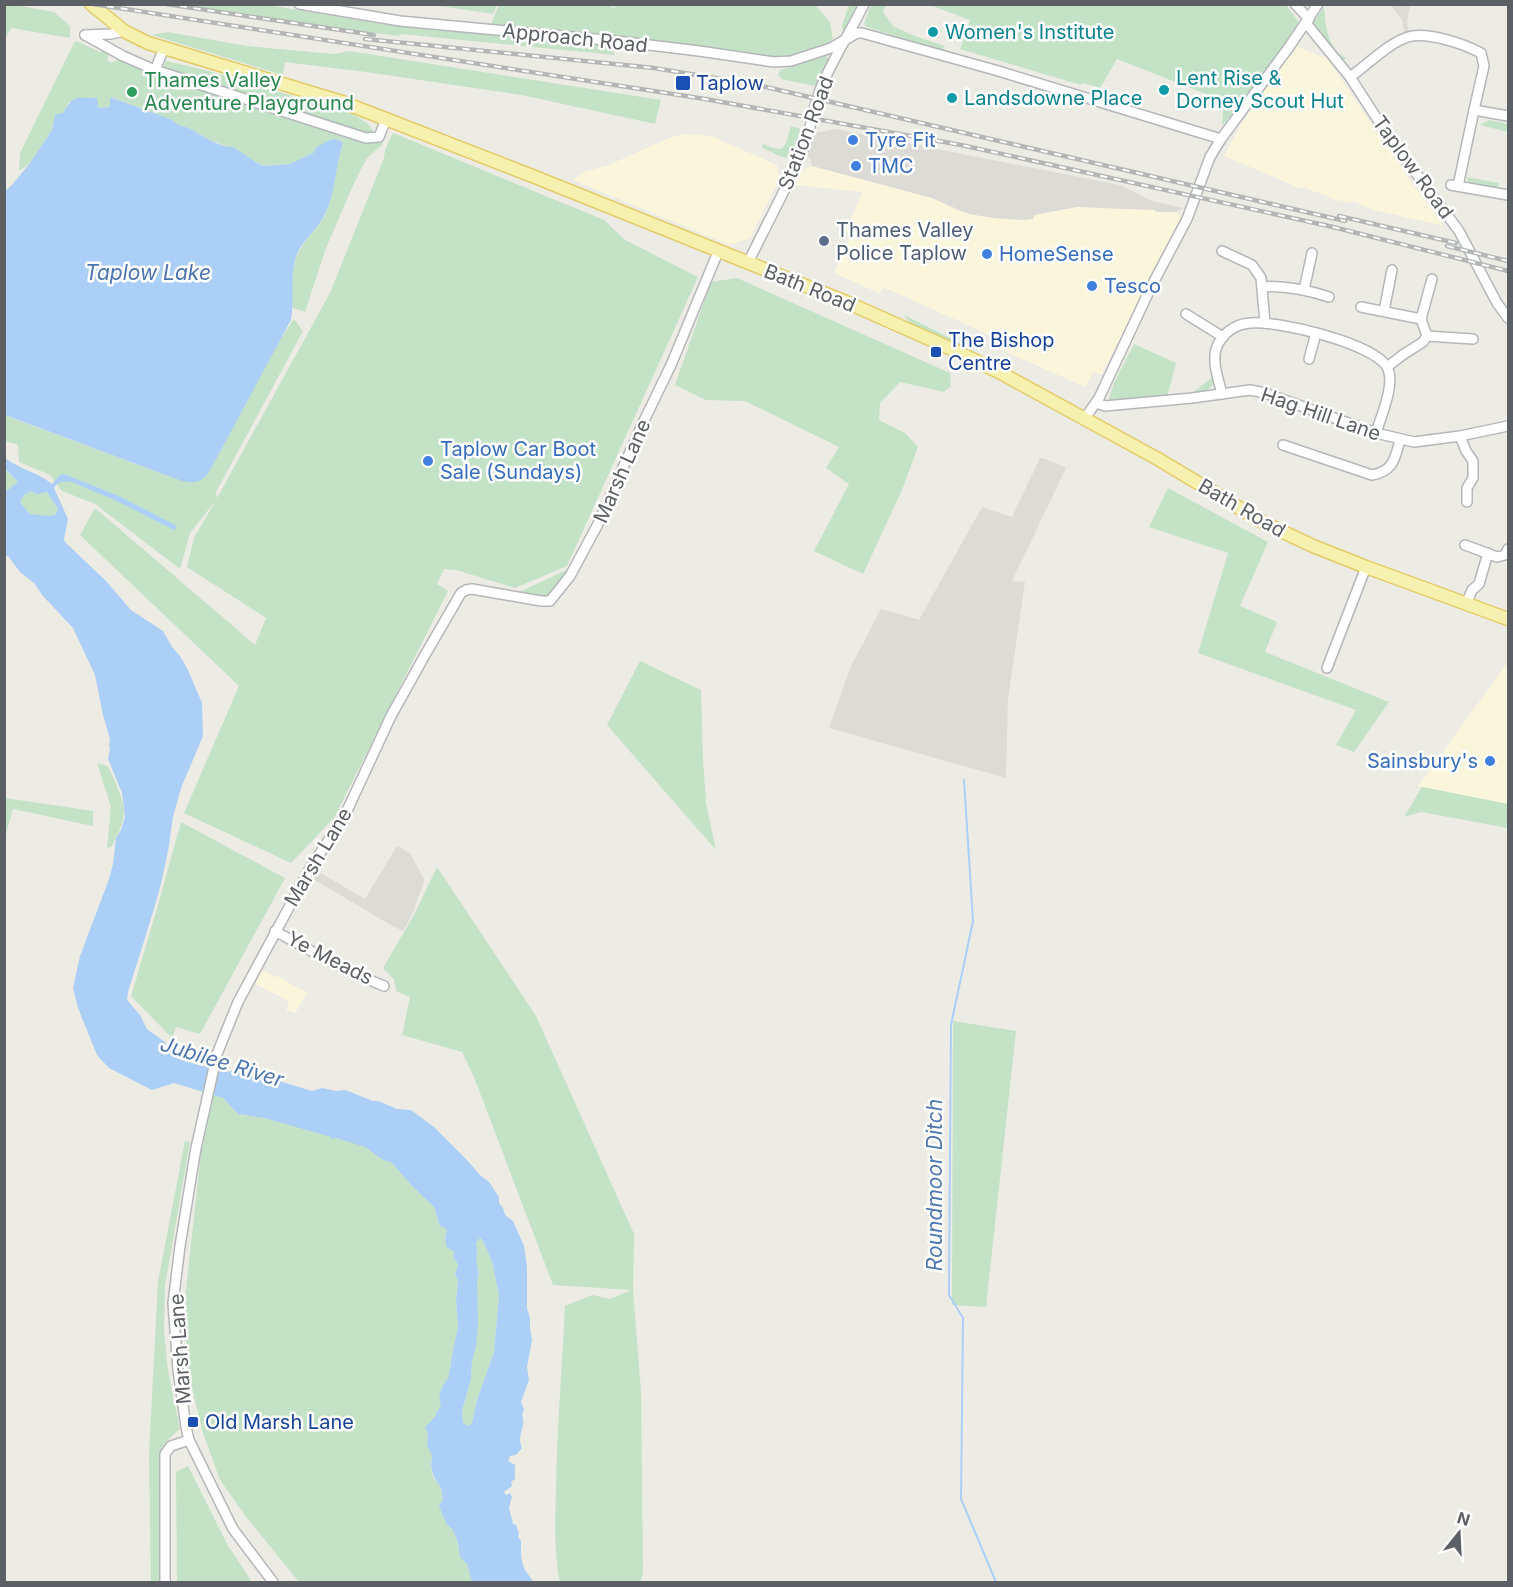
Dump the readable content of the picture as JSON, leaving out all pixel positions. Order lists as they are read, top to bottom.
{
  "streets": {
    "main road": ["Bath Road"],
    "street": [
      "Approach Road",
      "Station Road",
      "Taplow Road",
      "Hag Hill Lane",
      "Marsh Lane",
      "Ye Meads"
    ]
  },
  "crossings": [
    ["Approach Road", "Station Road"],
    ["Station Road", "Bath Road"],
    ["Bath Road", "Marsh Lane"],
    ["Marsh Lane", "Ye Meads"]
  ],
  "water": ["Taplow Lake", "Jubilee River", "Roundmoor Ditch"],
  "places": {
    "other": [
      "Women's Institute",
      "Lent Rise & Dorney Scout Hut",
      "Thames Valley Adventure Playground",
      "Landsdowne Place",
      "Tyre Fit",
      "TMC",
      "Thames Valley Police Taplow",
      "HomeSense",
      "Tesco",
      "Taplow Car Boot Sale (Sundays)",
      "Sainsbury's"
    ],
    "transit": ["Taplow", "The Bishop Centre", "Old Marsh Lane"]
  },
  "north": "top"
}
